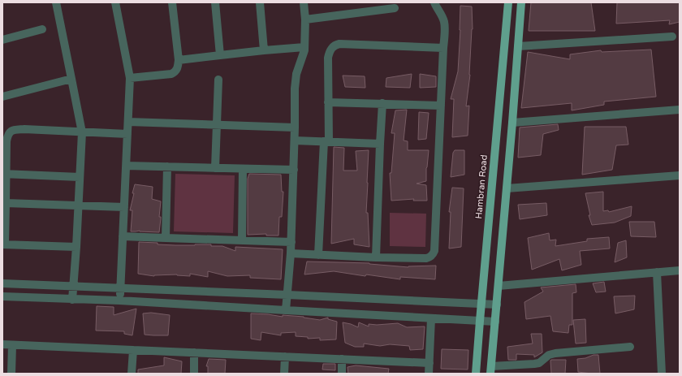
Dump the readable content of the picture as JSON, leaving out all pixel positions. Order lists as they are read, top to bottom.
{
  "streets": {
    "main road": ["Hambran Road"]
  }
}
